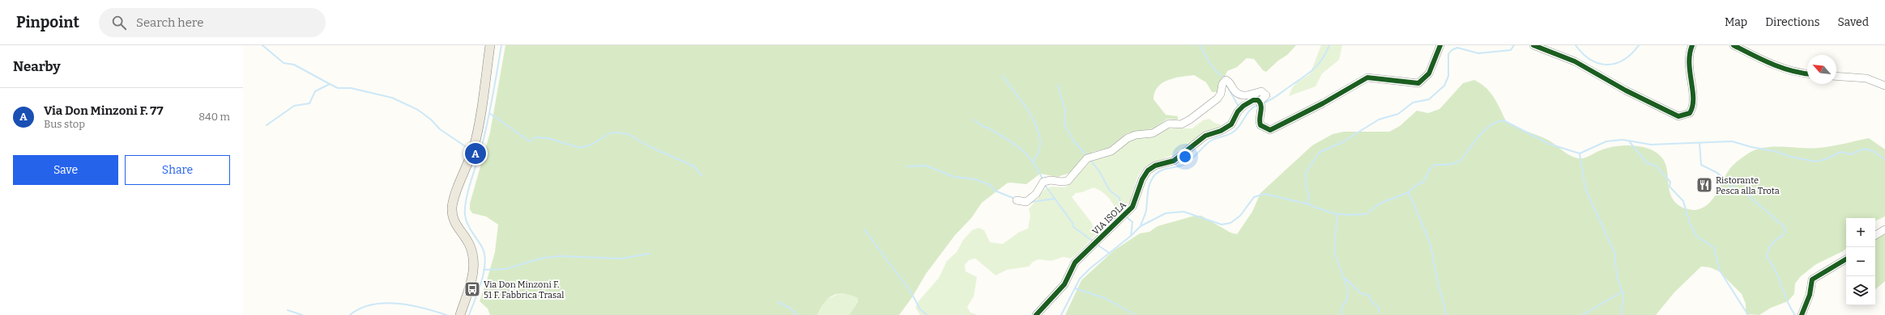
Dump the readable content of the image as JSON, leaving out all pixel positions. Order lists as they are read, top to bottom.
{
  "streets": {
    "street": ["VIA ISOLA"]
  },
  "places": {
    "restaurant": ["Ristorante Pesca alla Trota"],
    "bus stop": ["Via Don Minzoni F. 51 F. Fabbrica Trasal"]
  },
  "north": "top left",
  "page": {
    "header": "Pinpoint",
    "search": "Search here",
    "nav": ["Map", "Directions", "Saved"],
    "heading": "Nearby",
    "list": [
      {
        "mark": "A",
        "name": "Via Don Minzoni F. 77",
        "note": "Bus stop",
        "value": "840 m"
      }
    ],
    "pins": "A",
    "buttons": ["Save", "Share"],
    "map_buttons": ["+", "−"]
  }
}
